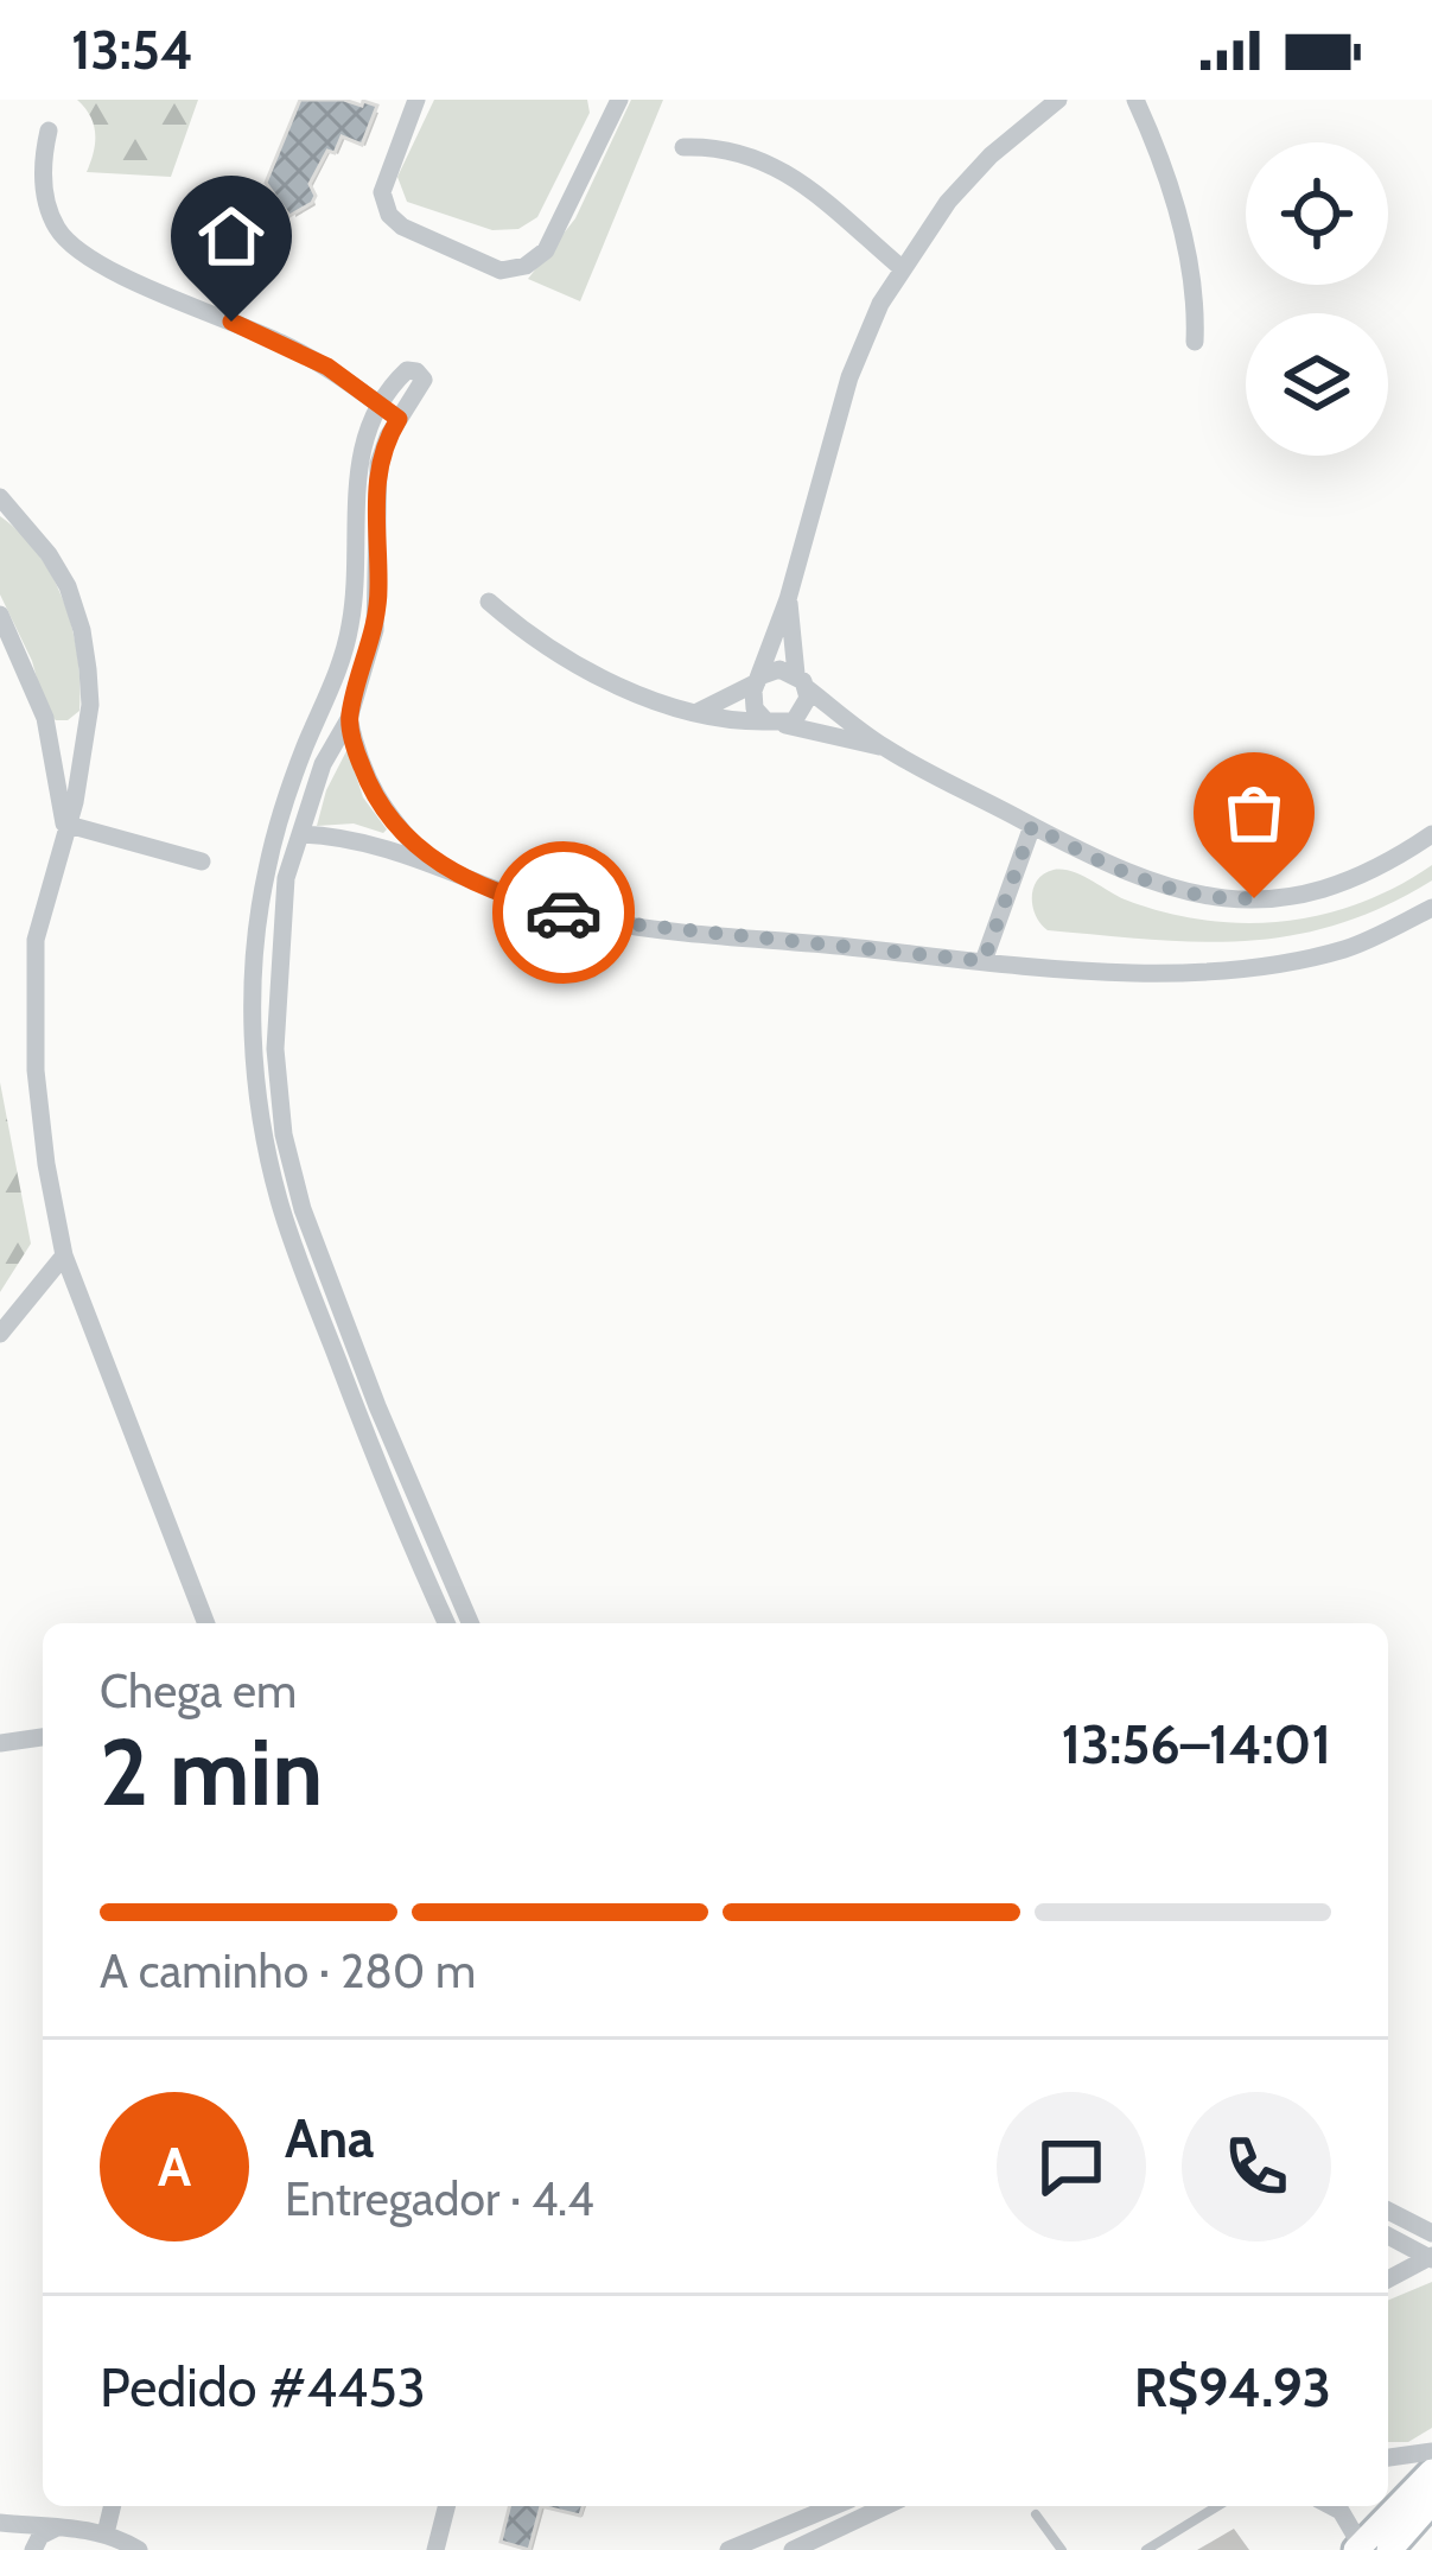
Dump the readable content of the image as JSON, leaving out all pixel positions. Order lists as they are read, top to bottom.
{
  "page": {
    "status": "13:54",
    "heading": ["2 min", "Chega em", "13:56–14:01"],
    "panel": [
      "Ana",
      "Entregador · 4.4",
      "Pedido #4453",
      "R$94.93"
    ],
    "bar": "A caminho · 280 m",
    "round": "A"
  }
}
